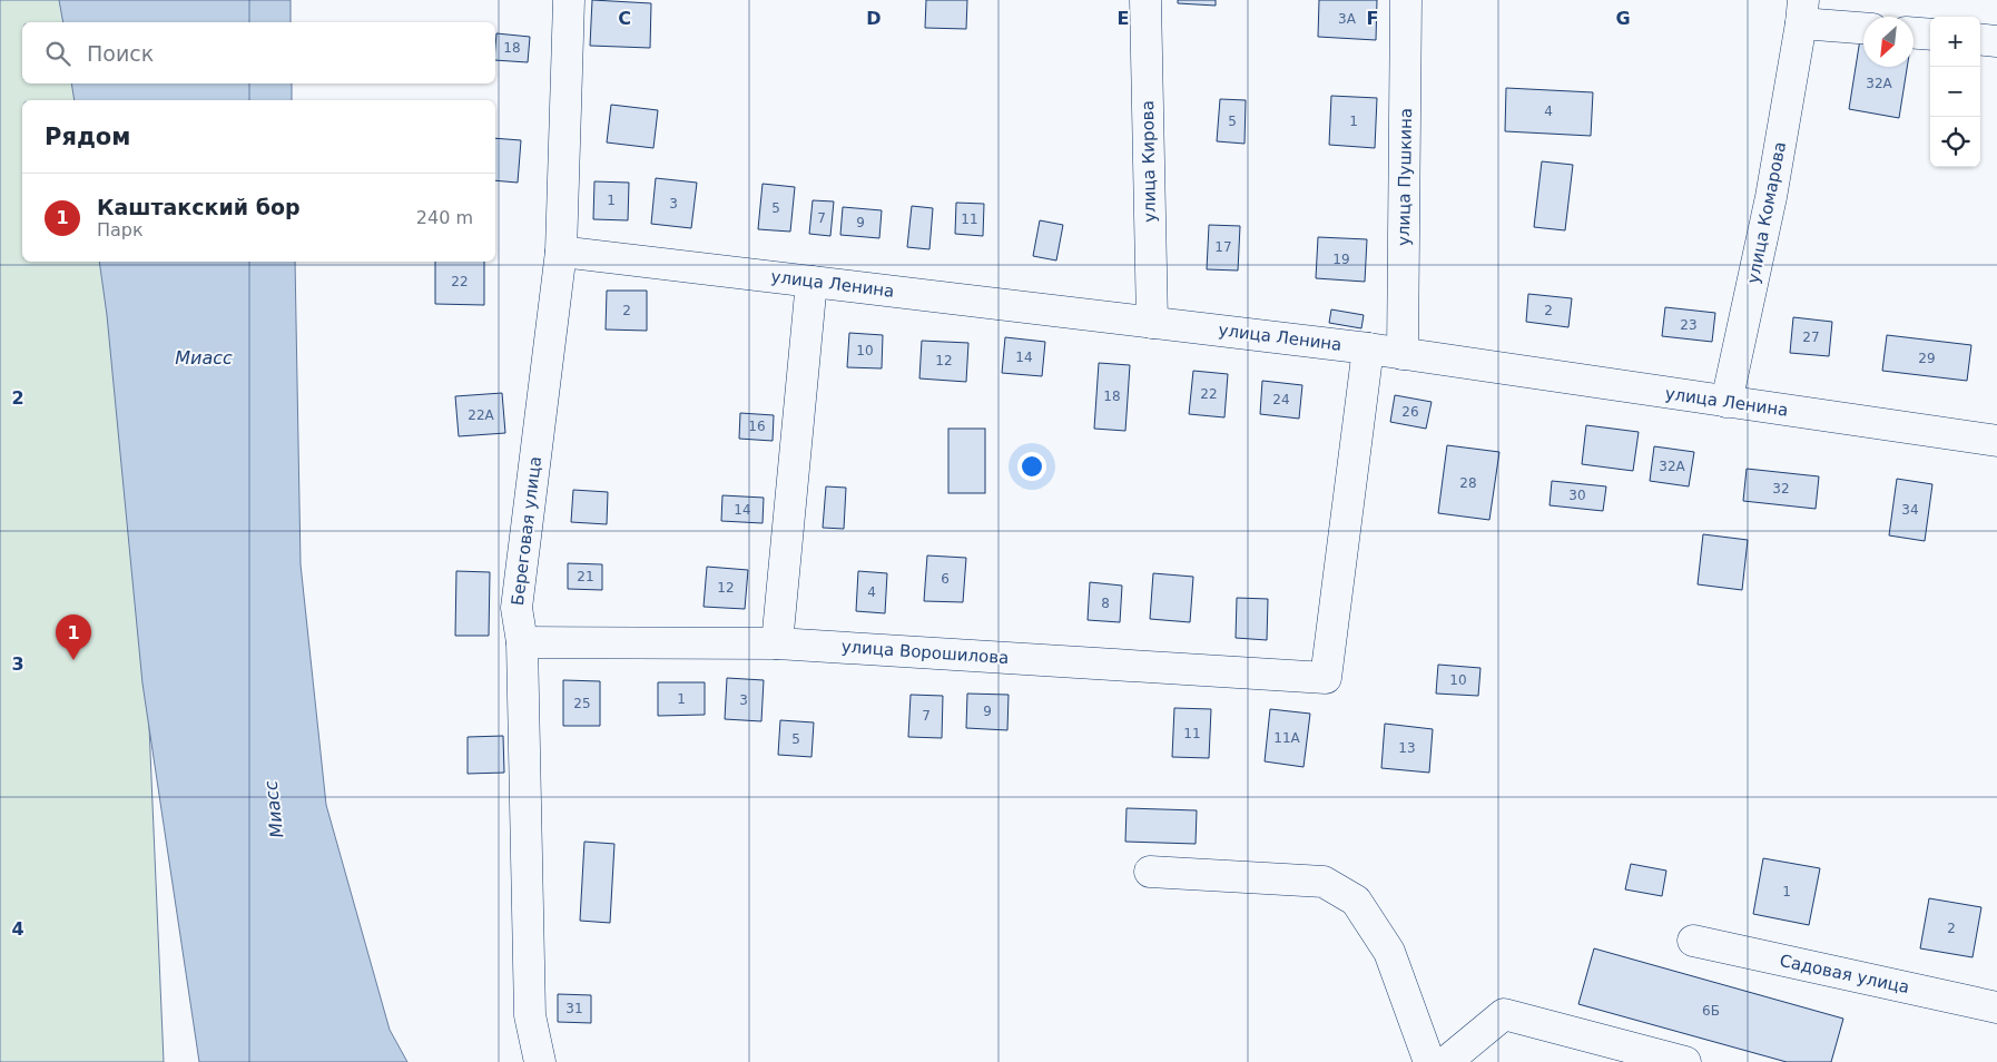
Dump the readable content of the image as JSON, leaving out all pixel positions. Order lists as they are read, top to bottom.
{
  "streets": {
    "street": [
      "улица Кирова",
      "улица Пушкина",
      "улица Комарова",
      "улица Ленина",
      "Береговая улица",
      "улица Ворошилова",
      "Садовая улица"
    ]
  },
  "crossings": [
    ["улица Кирова", "улица Ленина"],
    ["улица Пушкина", "улица Ленина"],
    ["улица Комарова", "улица Ленина"],
    ["улица Ленина", "Береговая улица"],
    ["улица Ленина", "улица Ворошилова"],
    ["Береговая улица", "улица Ворошилова"]
  ],
  "water": ["Миасс"],
  "house_numbers": [
    "3А",
    "18",
    "32А",
    "4",
    "5",
    "1",
    "1",
    "3",
    "5",
    "7",
    "11",
    "9",
    "17",
    "19",
    "22",
    "2",
    "2",
    "23",
    "27",
    "10",
    "14",
    "29",
    "12",
    "22",
    "18",
    "24",
    "26",
    "22А",
    "16",
    "32А",
    "28",
    "32",
    "30",
    "14",
    "34",
    "21",
    "6",
    "12",
    "4",
    "8",
    "10",
    "1",
    "3",
    "25",
    "9",
    "7",
    "11",
    "11А",
    "5",
    "13",
    "1",
    "2",
    "31",
    "6Б"
  ],
  "north": "bottom left",
  "page": {
    "map_buttons": ["+", "−"],
    "search": "Поиск",
    "heading": "Рядом",
    "list": [
      {
        "mark": "1",
        "name": "Каштакский бор",
        "note": "Парк",
        "value": "240 m"
      }
    ],
    "pins": "1"
  },
  "grid": {
    "columns": [
      "C",
      "D",
      "E",
      "F",
      "G"
    ],
    "rows": ["2", "3", "4"]
  }
}
